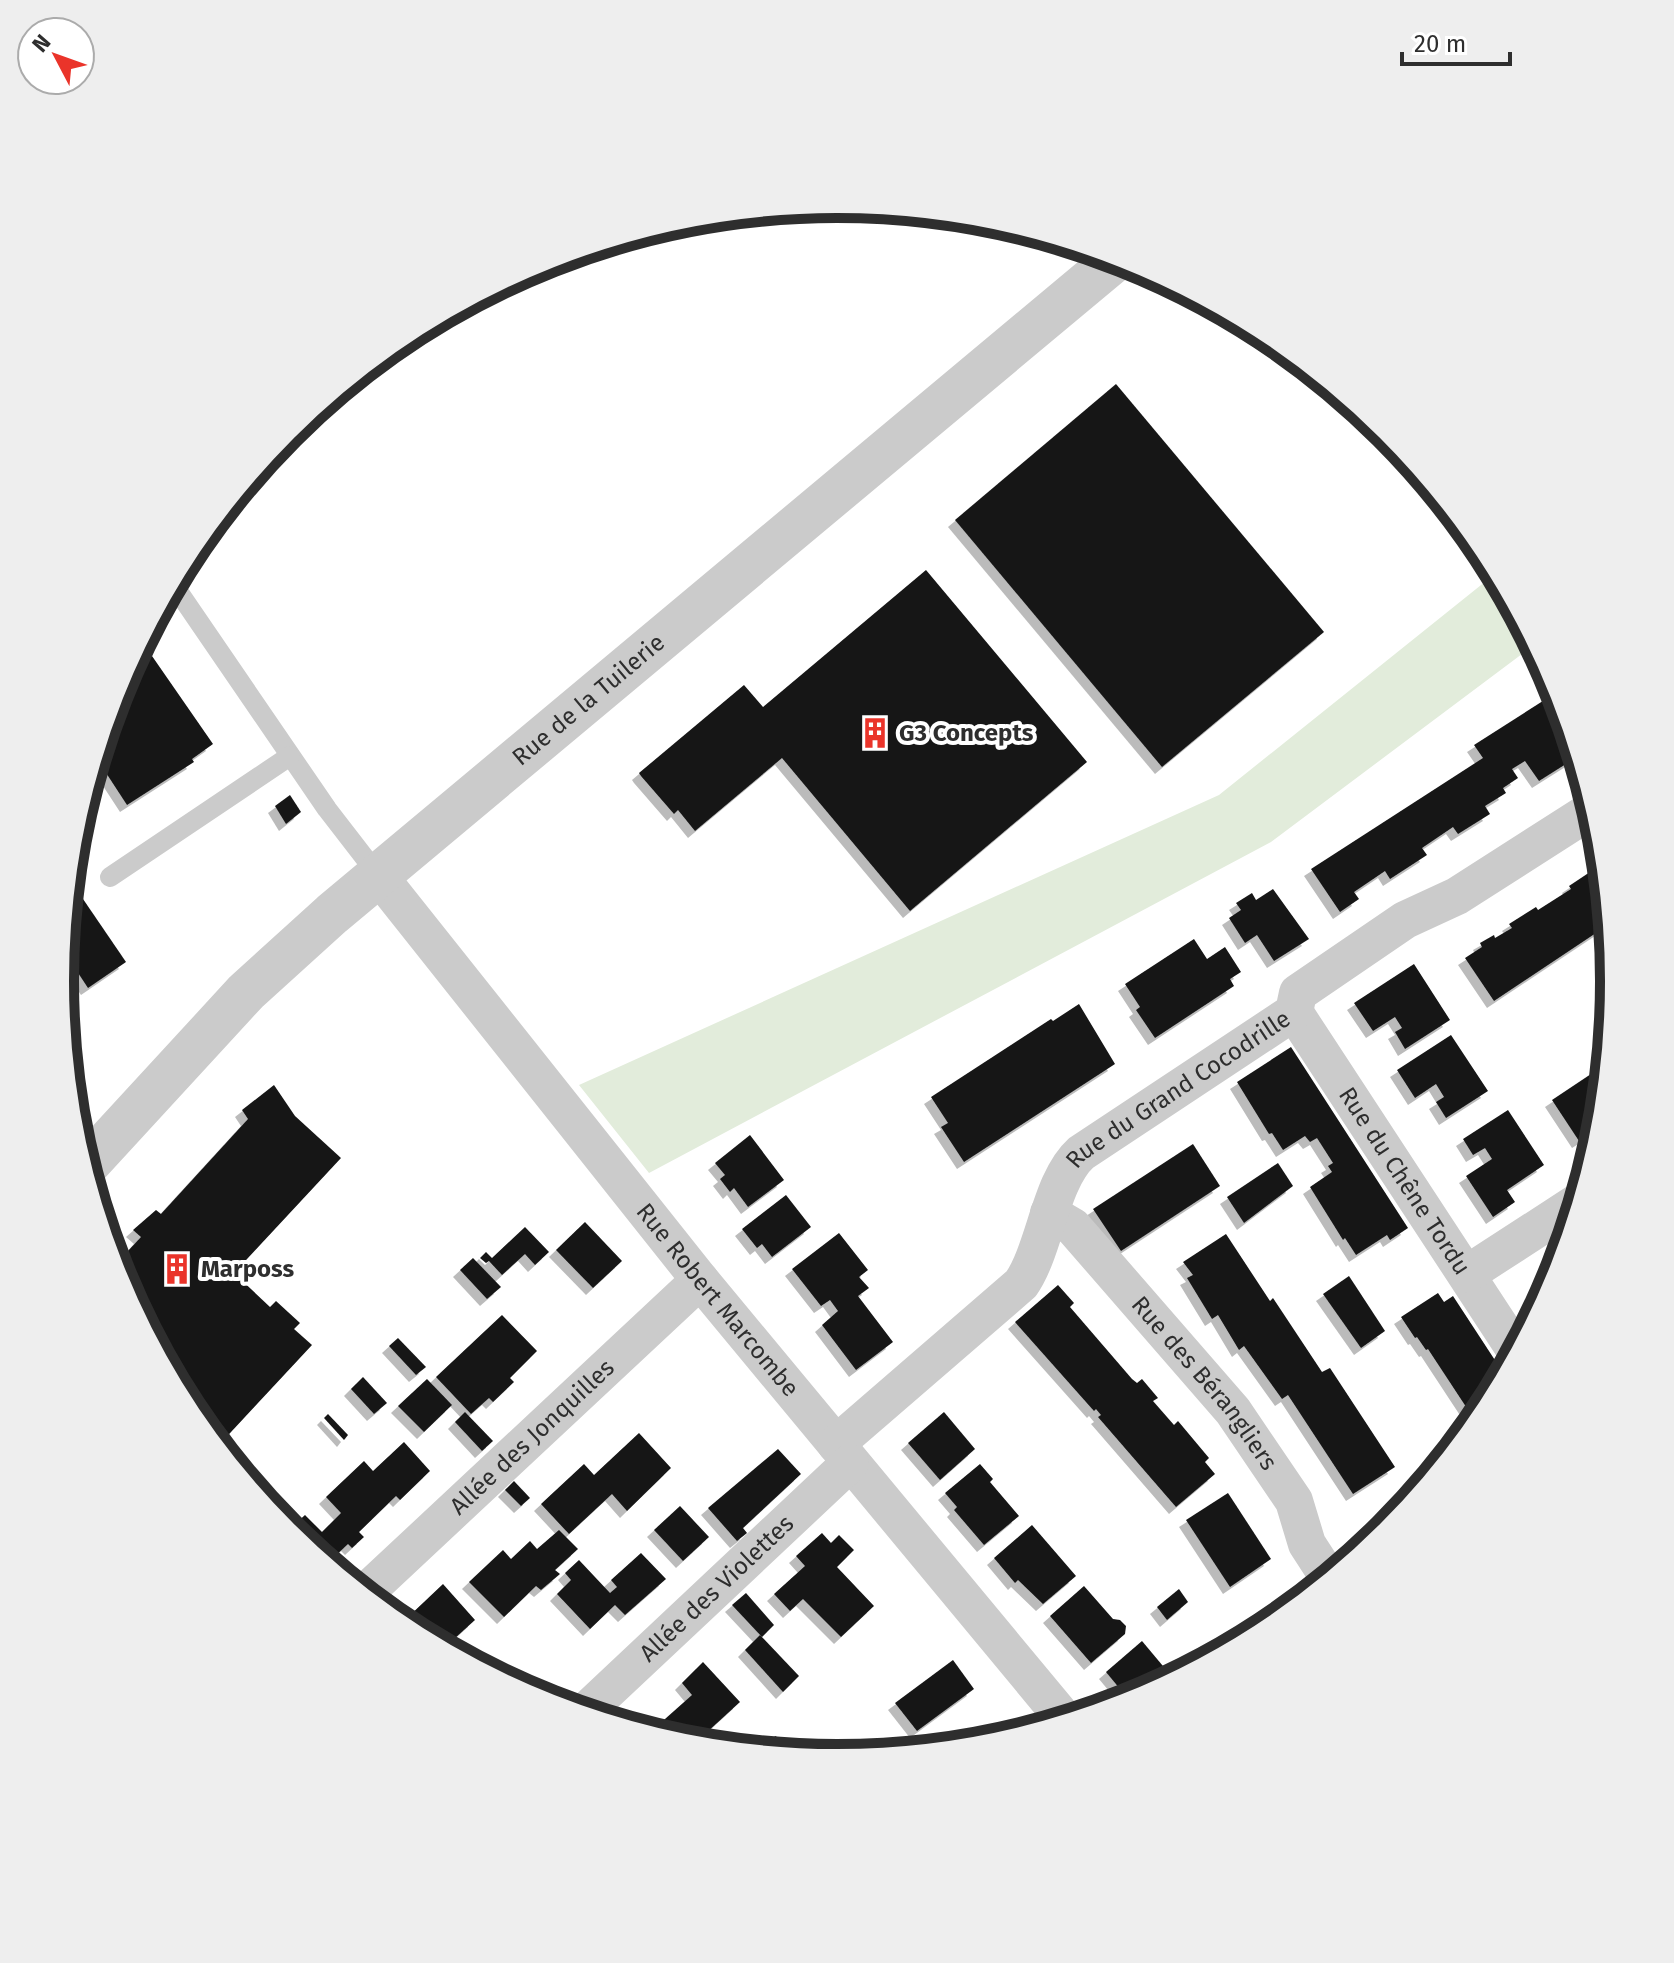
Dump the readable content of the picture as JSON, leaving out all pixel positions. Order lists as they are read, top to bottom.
{
  "streets": {
    "street": [
      "Rue de la Tuilerie",
      "Rue du Grand Cocodrille",
      "Rue du Chêne Tordu",
      "Rue Robert Marcombe",
      "Rue des Bérangliers",
      "Allée des Jonquilles",
      "Allée des Violettes"
    ]
  },
  "crossings": [
    ["Rue de la Tuilerie", "Rue Robert Marcombe"],
    ["Rue du Grand Cocodrille", "Rue du Chêne Tordu"],
    ["Rue du Grand Cocodrille", "Rue Robert Marcombe"],
    ["Rue du Grand Cocodrille", "Rue des Bérangliers"],
    ["Rue du Grand Cocodrille", "Allée des Violettes"],
    ["Rue Robert Marcombe", "Allée des Jonquilles"],
    ["Rue Robert Marcombe", "Allée des Violettes"]
  ],
  "places": {
    "building": ["G3 Concepts", "Marposs"]
  },
  "scale_bar": "20 m",
  "north": "top left"
}
